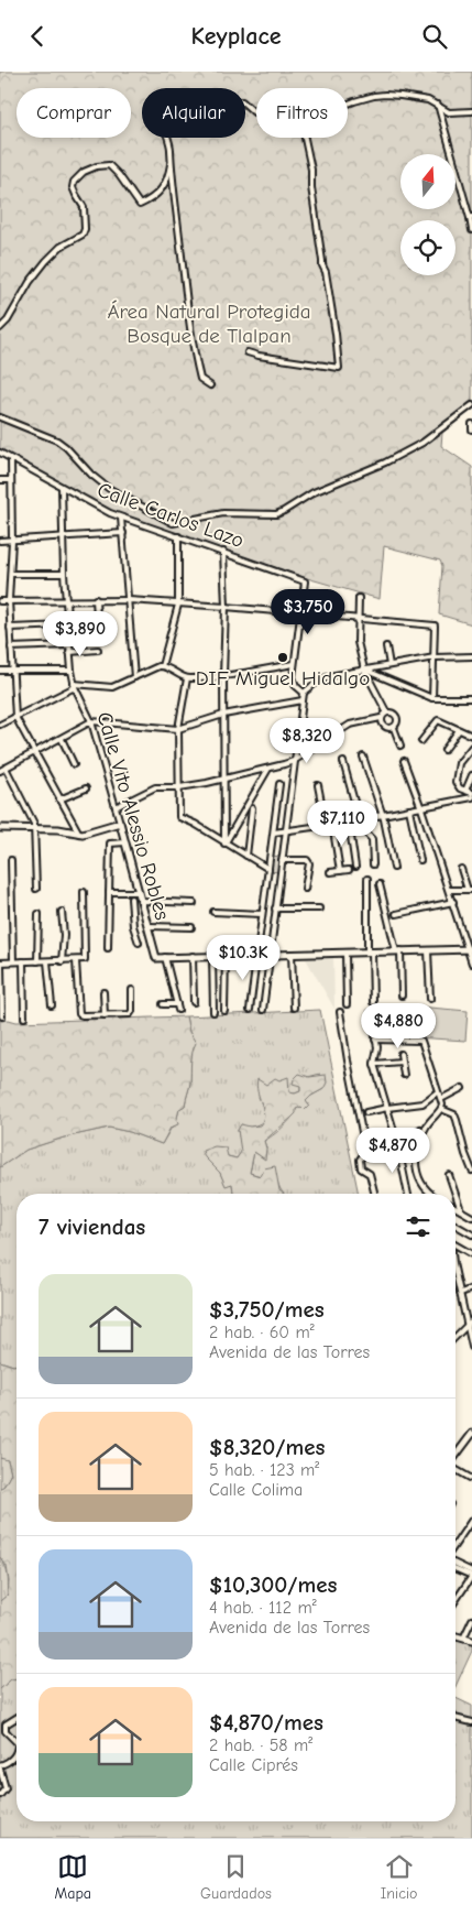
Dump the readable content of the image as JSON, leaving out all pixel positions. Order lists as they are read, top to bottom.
{
  "streets": {
    "street": ["Calle Carlos Lazo", "Calle Vito Alessio Robles"]
  },
  "crossings": [
    ["Calle Carlos Lazo", "Calle Vito Alessio Robles"]
  ],
  "parks": ["Área Natural Protegida Bosque de Tlalpan"],
  "places": ["DIF Miguel Hidalgo"],
  "north": "top",
  "page": {
    "header": "Keyplace",
    "chip": ["Comprar", "Alquilar", "Filtros"],
    "price": [
      "$3,750",
      "$3,890",
      "$8,320",
      "$7,110",
      "$10.3K",
      "$4,880",
      "$4,870"
    ],
    "heading": "7 viviendas",
    "list": [
      {
        "name": "$3,750/mes",
        "note": "2 hab. · 60 m² · Avenida de las Torres"
      },
      {
        "name": "$8,320/mes",
        "note": "5 hab. · 123 m² · Calle Colima"
      },
      {
        "name": "$10,300/mes",
        "note": "4 hab. · 112 m² · Avenida de las Torres"
      },
      {
        "name": "$4,870/mes",
        "note": "2 hab. · 58 m² · Calle Ciprés"
      }
    ],
    "tabs": ["Mapa", "Guardados", "Inicio"]
  }
}
